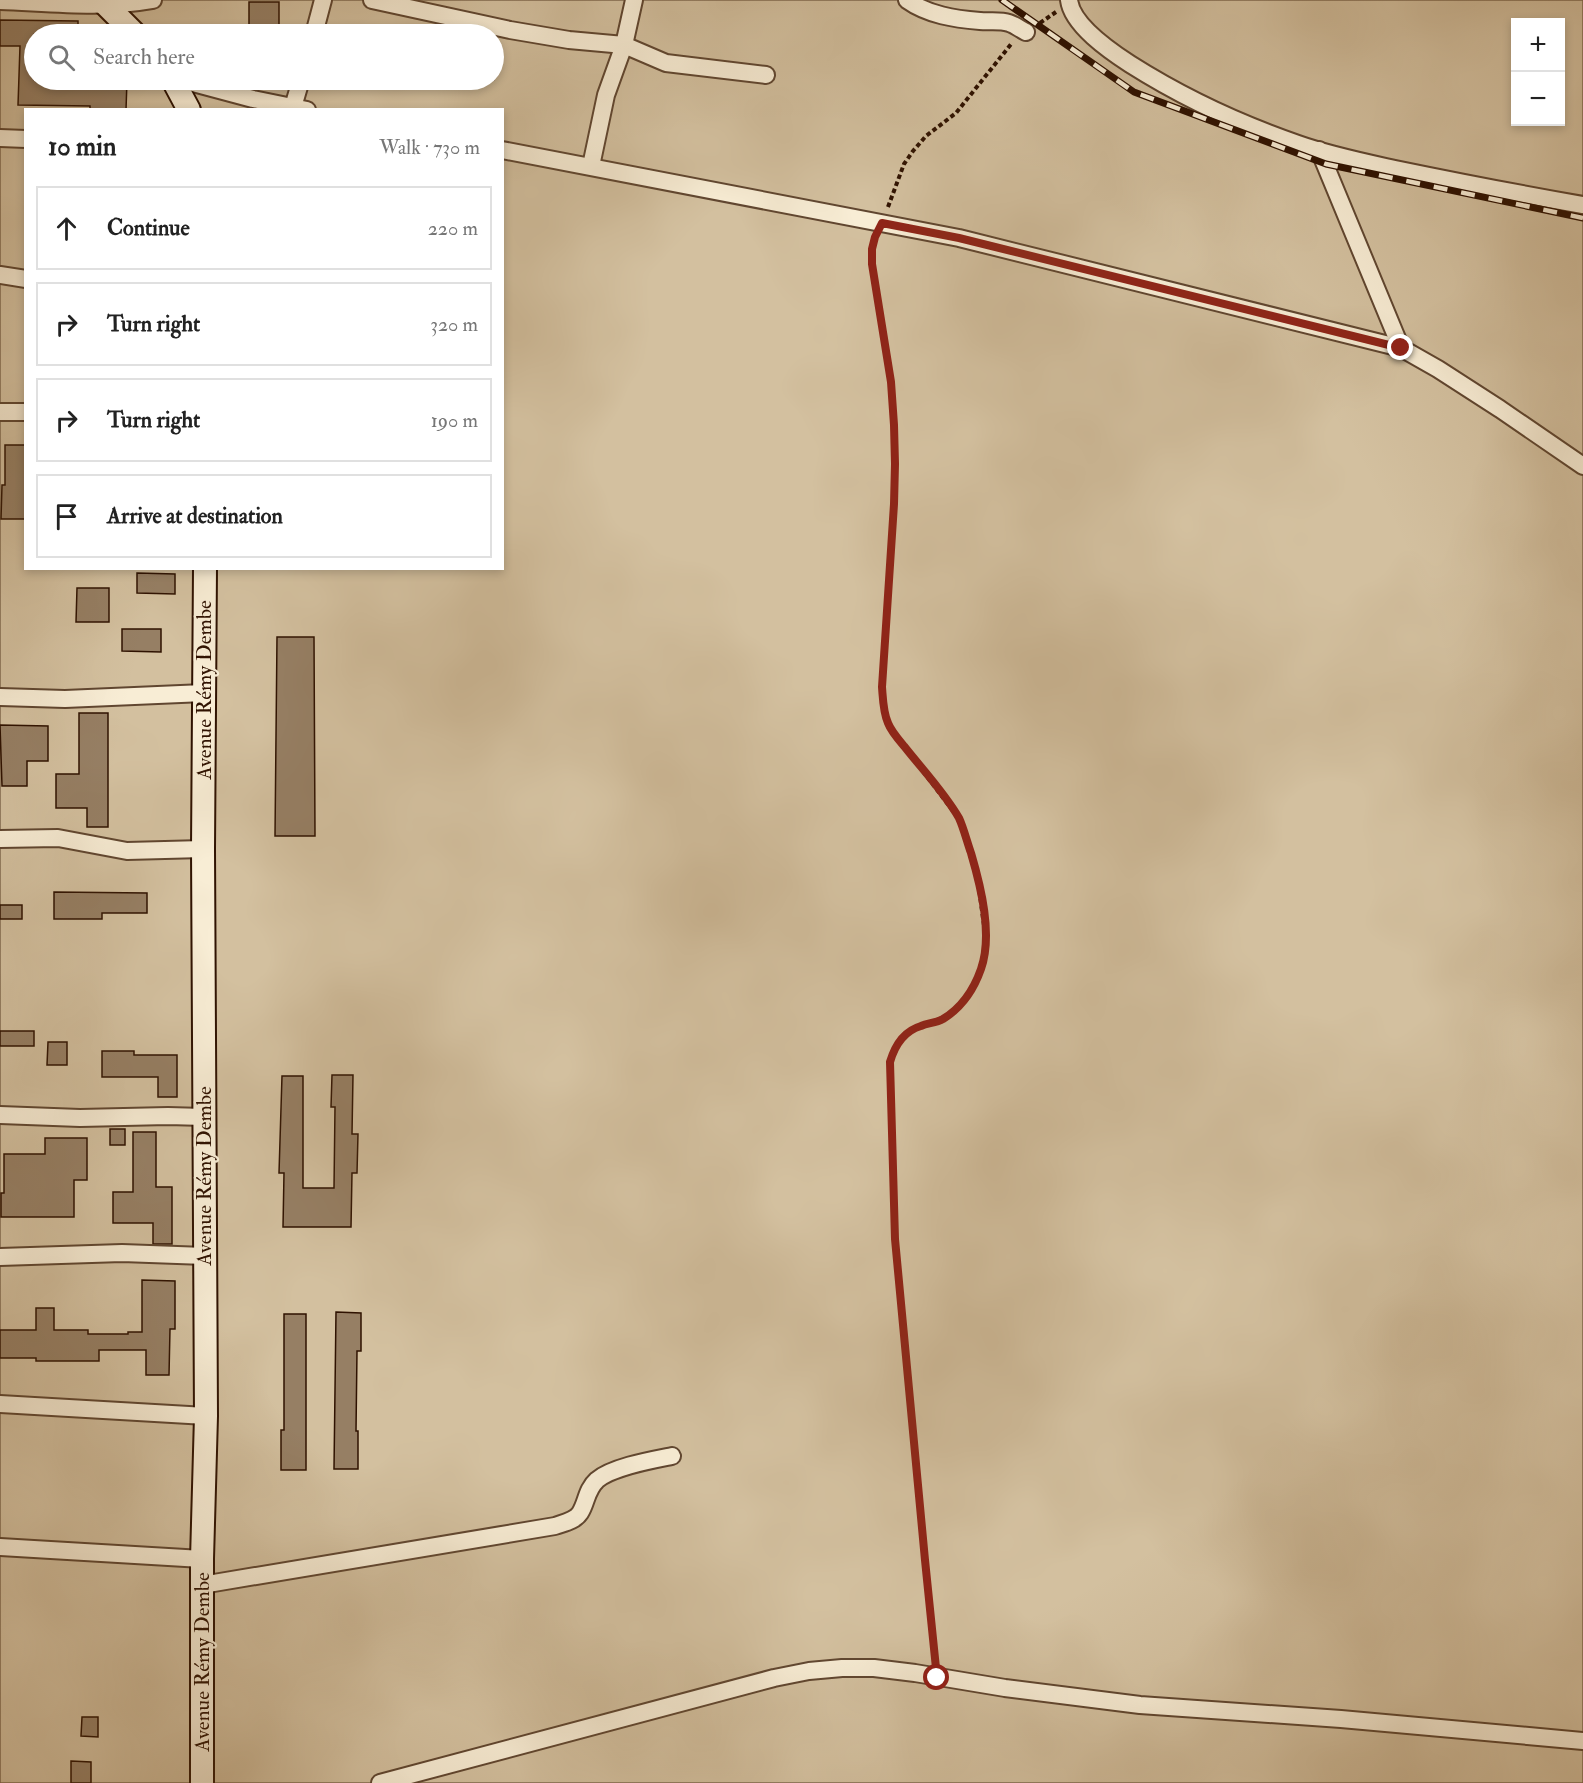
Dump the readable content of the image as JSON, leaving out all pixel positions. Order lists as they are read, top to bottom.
{
  "streets": {
    "street": ["Avenue Rémy Dembe"]
  },
  "page": {
    "map_buttons": ["+", "−"],
    "search": "Search here",
    "heading": ["10 min", "Walk · 730 m"],
    "list": [
      ["Continue", "220 m"],
      ["Turn right", "320 m"],
      ["Turn right", "190 m"],
      "Arrive at destination"
    ]
  }
}
